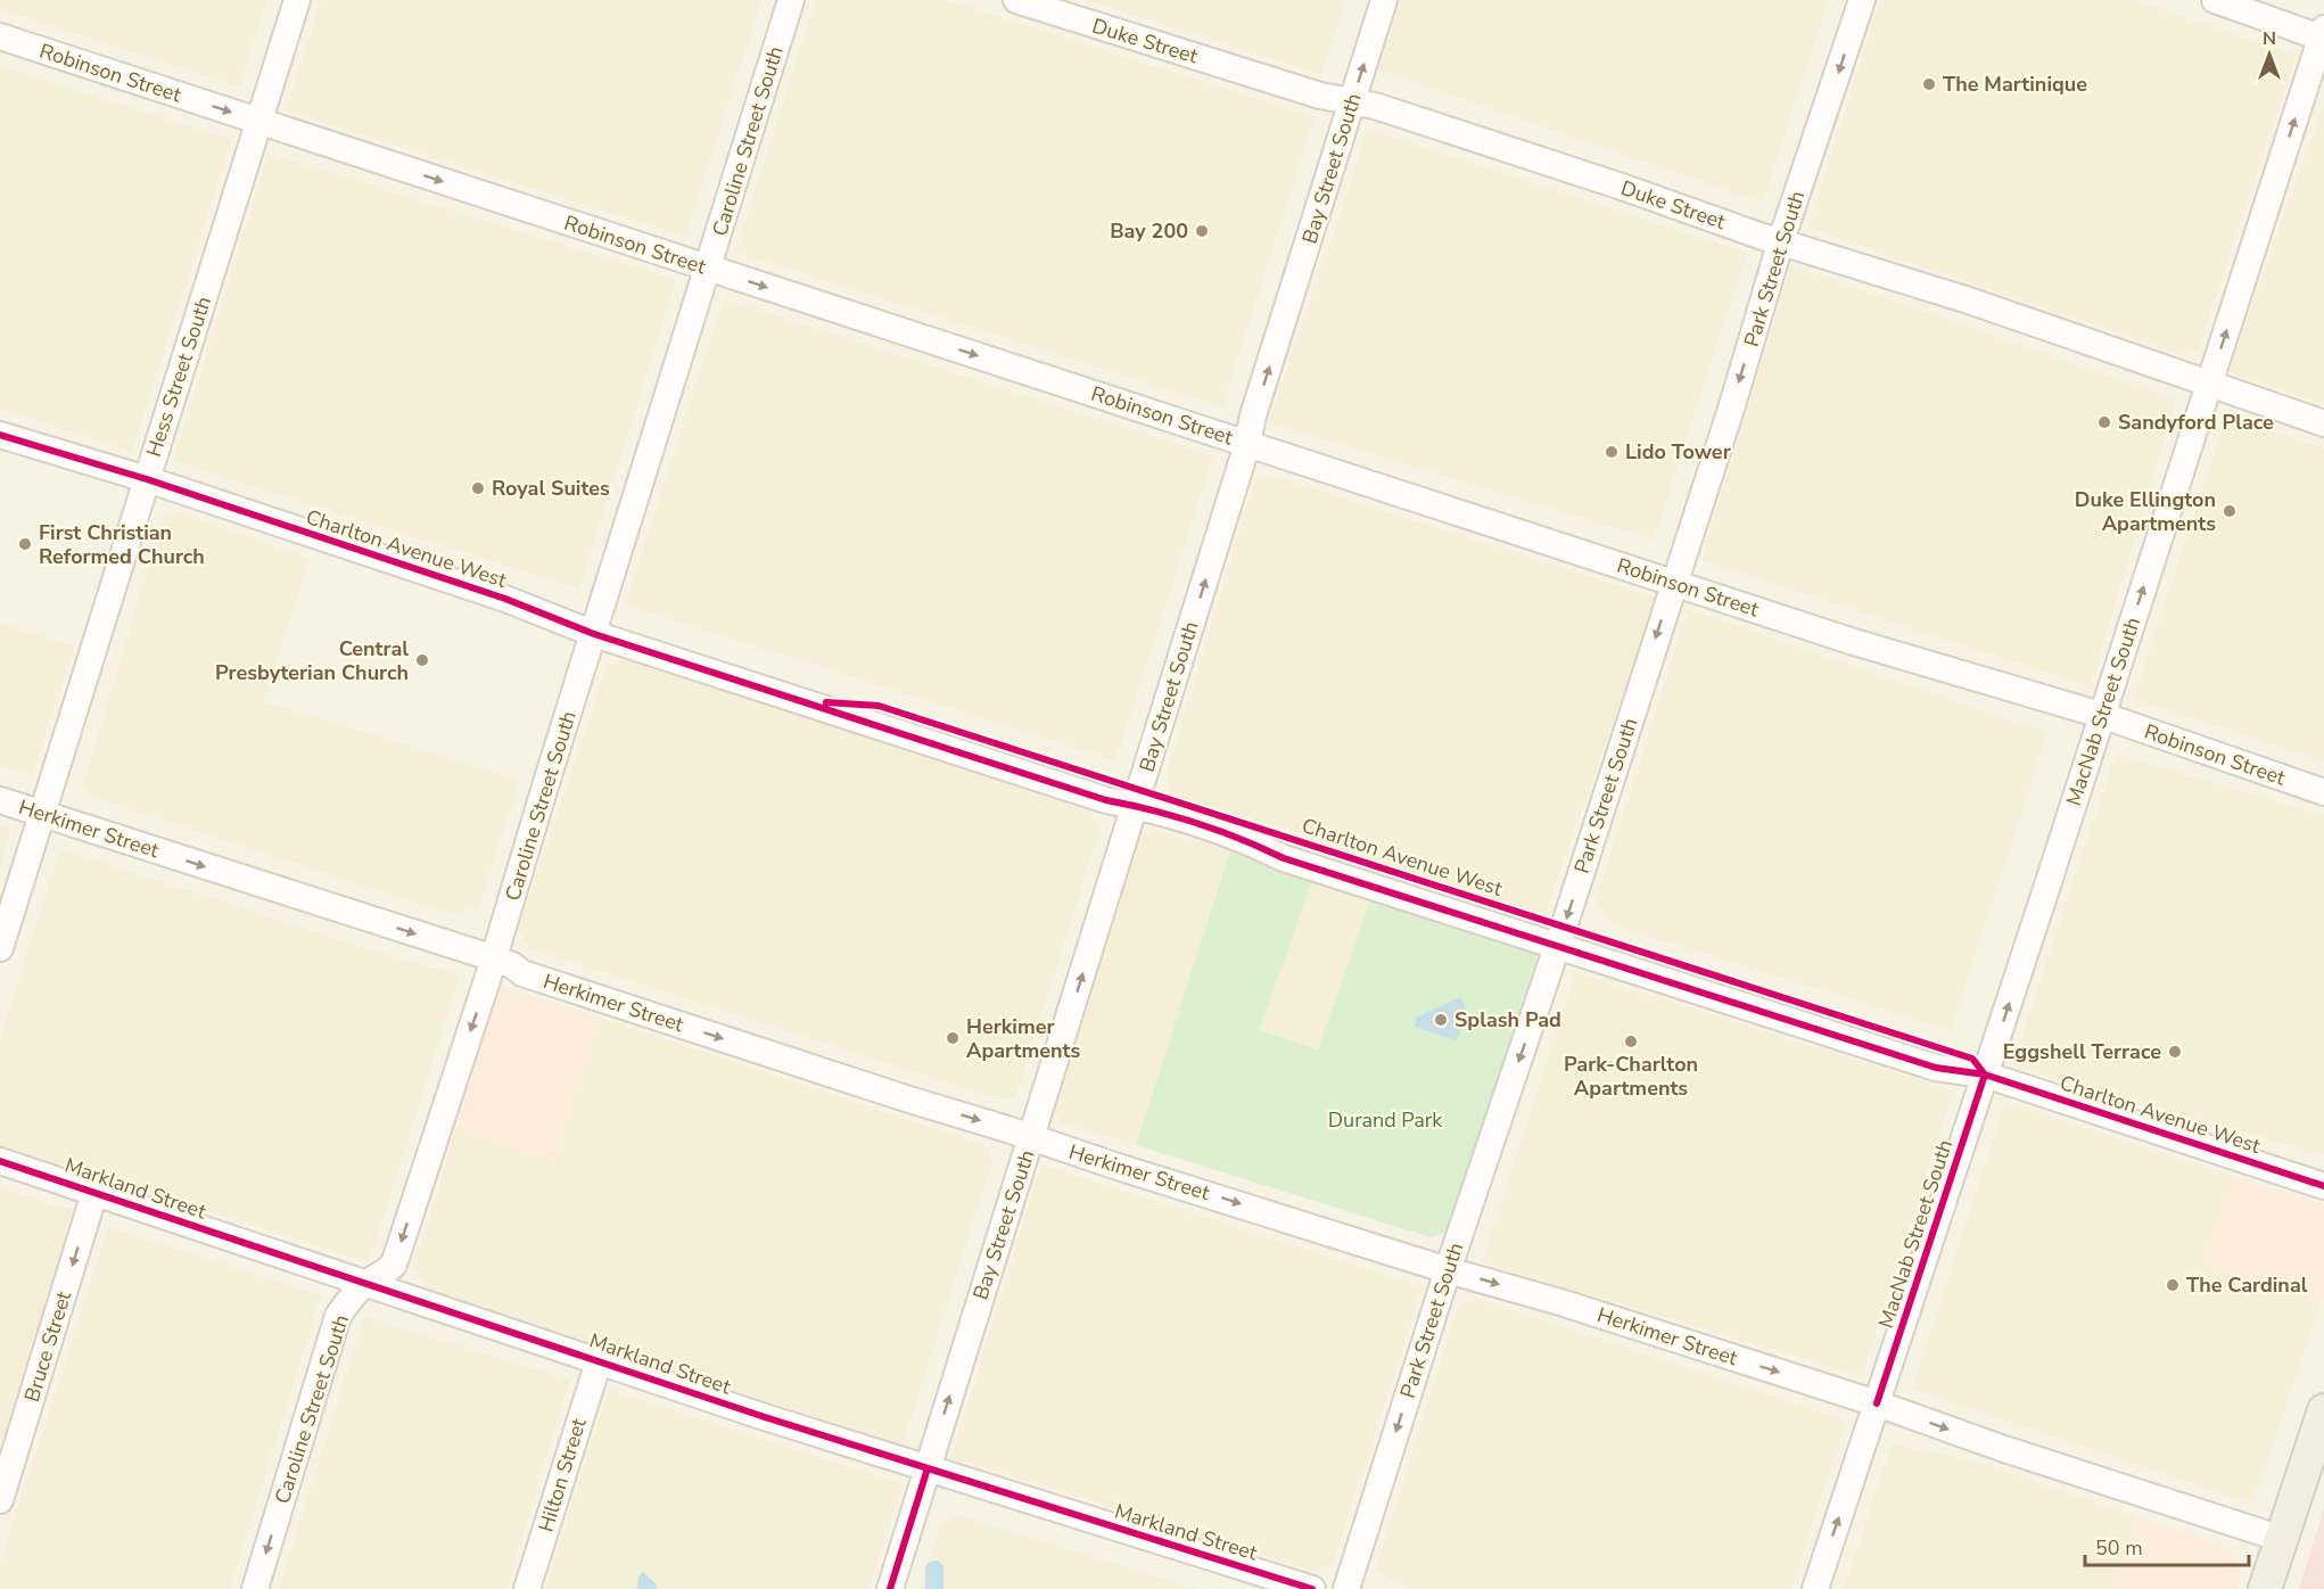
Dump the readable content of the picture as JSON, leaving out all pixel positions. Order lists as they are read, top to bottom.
{
  "streets": {
    "street": [
      "Duke Street",
      "Robinson Street",
      "Caroline Street South",
      "Bay Street South",
      "Park Street South",
      "Hess Street South",
      "Charlton Avenue West",
      "MacNab Street South",
      "Herkimer Street",
      "Markland Street",
      "Bruce Street",
      "Hilton Street"
    ]
  },
  "crossings": [
    ["Duke Street", "Bay Street South"],
    ["Duke Street", "Park Street South"],
    ["Duke Street", "MacNab Street South"],
    ["Robinson Street", "Caroline Street South"],
    ["Robinson Street", "Bay Street South"],
    ["Robinson Street", "Park Street South"],
    ["Robinson Street", "Hess Street South"],
    ["Robinson Street", "MacNab Street South"],
    ["Caroline Street South", "Charlton Avenue West"],
    ["Caroline Street South", "Herkimer Street"],
    ["Caroline Street South", "Markland Street"],
    ["Bay Street South", "Charlton Avenue West"],
    ["Bay Street South", "Herkimer Street"],
    ["Bay Street South", "Markland Street"],
    ["Park Street South", "Charlton Avenue West"],
    ["Park Street South", "Herkimer Street"],
    ["Hess Street South", "Charlton Avenue West"],
    ["Hess Street South", "Herkimer Street"],
    ["Charlton Avenue West", "MacNab Street South"],
    ["MacNab Street South", "Herkimer Street"],
    ["Markland Street", "Bruce Street"],
    ["Markland Street", "Hilton Street"]
  ],
  "one_way": [
    "Robinson Street",
    "Caroline Street South",
    "Bay Street South",
    "Park Street South",
    "MacNab Street South",
    "Herkimer Street",
    "Bruce Street"
  ],
  "parks": ["Durand Park"],
  "places": [
    "The Martinique",
    "Bay 200",
    "Sandyford Place",
    "Lido Tower",
    "Royal Suites",
    "Duke Ellington Apartments",
    "First Christian Reformed Church",
    "Central Presbyterian Church",
    "Splash Pad",
    "Herkimer Apartments",
    "Park-Charlton Apartments",
    "Eggshell Terrace",
    "The Cardinal"
  ],
  "scale_bar": "50 m",
  "north": "top"
}
